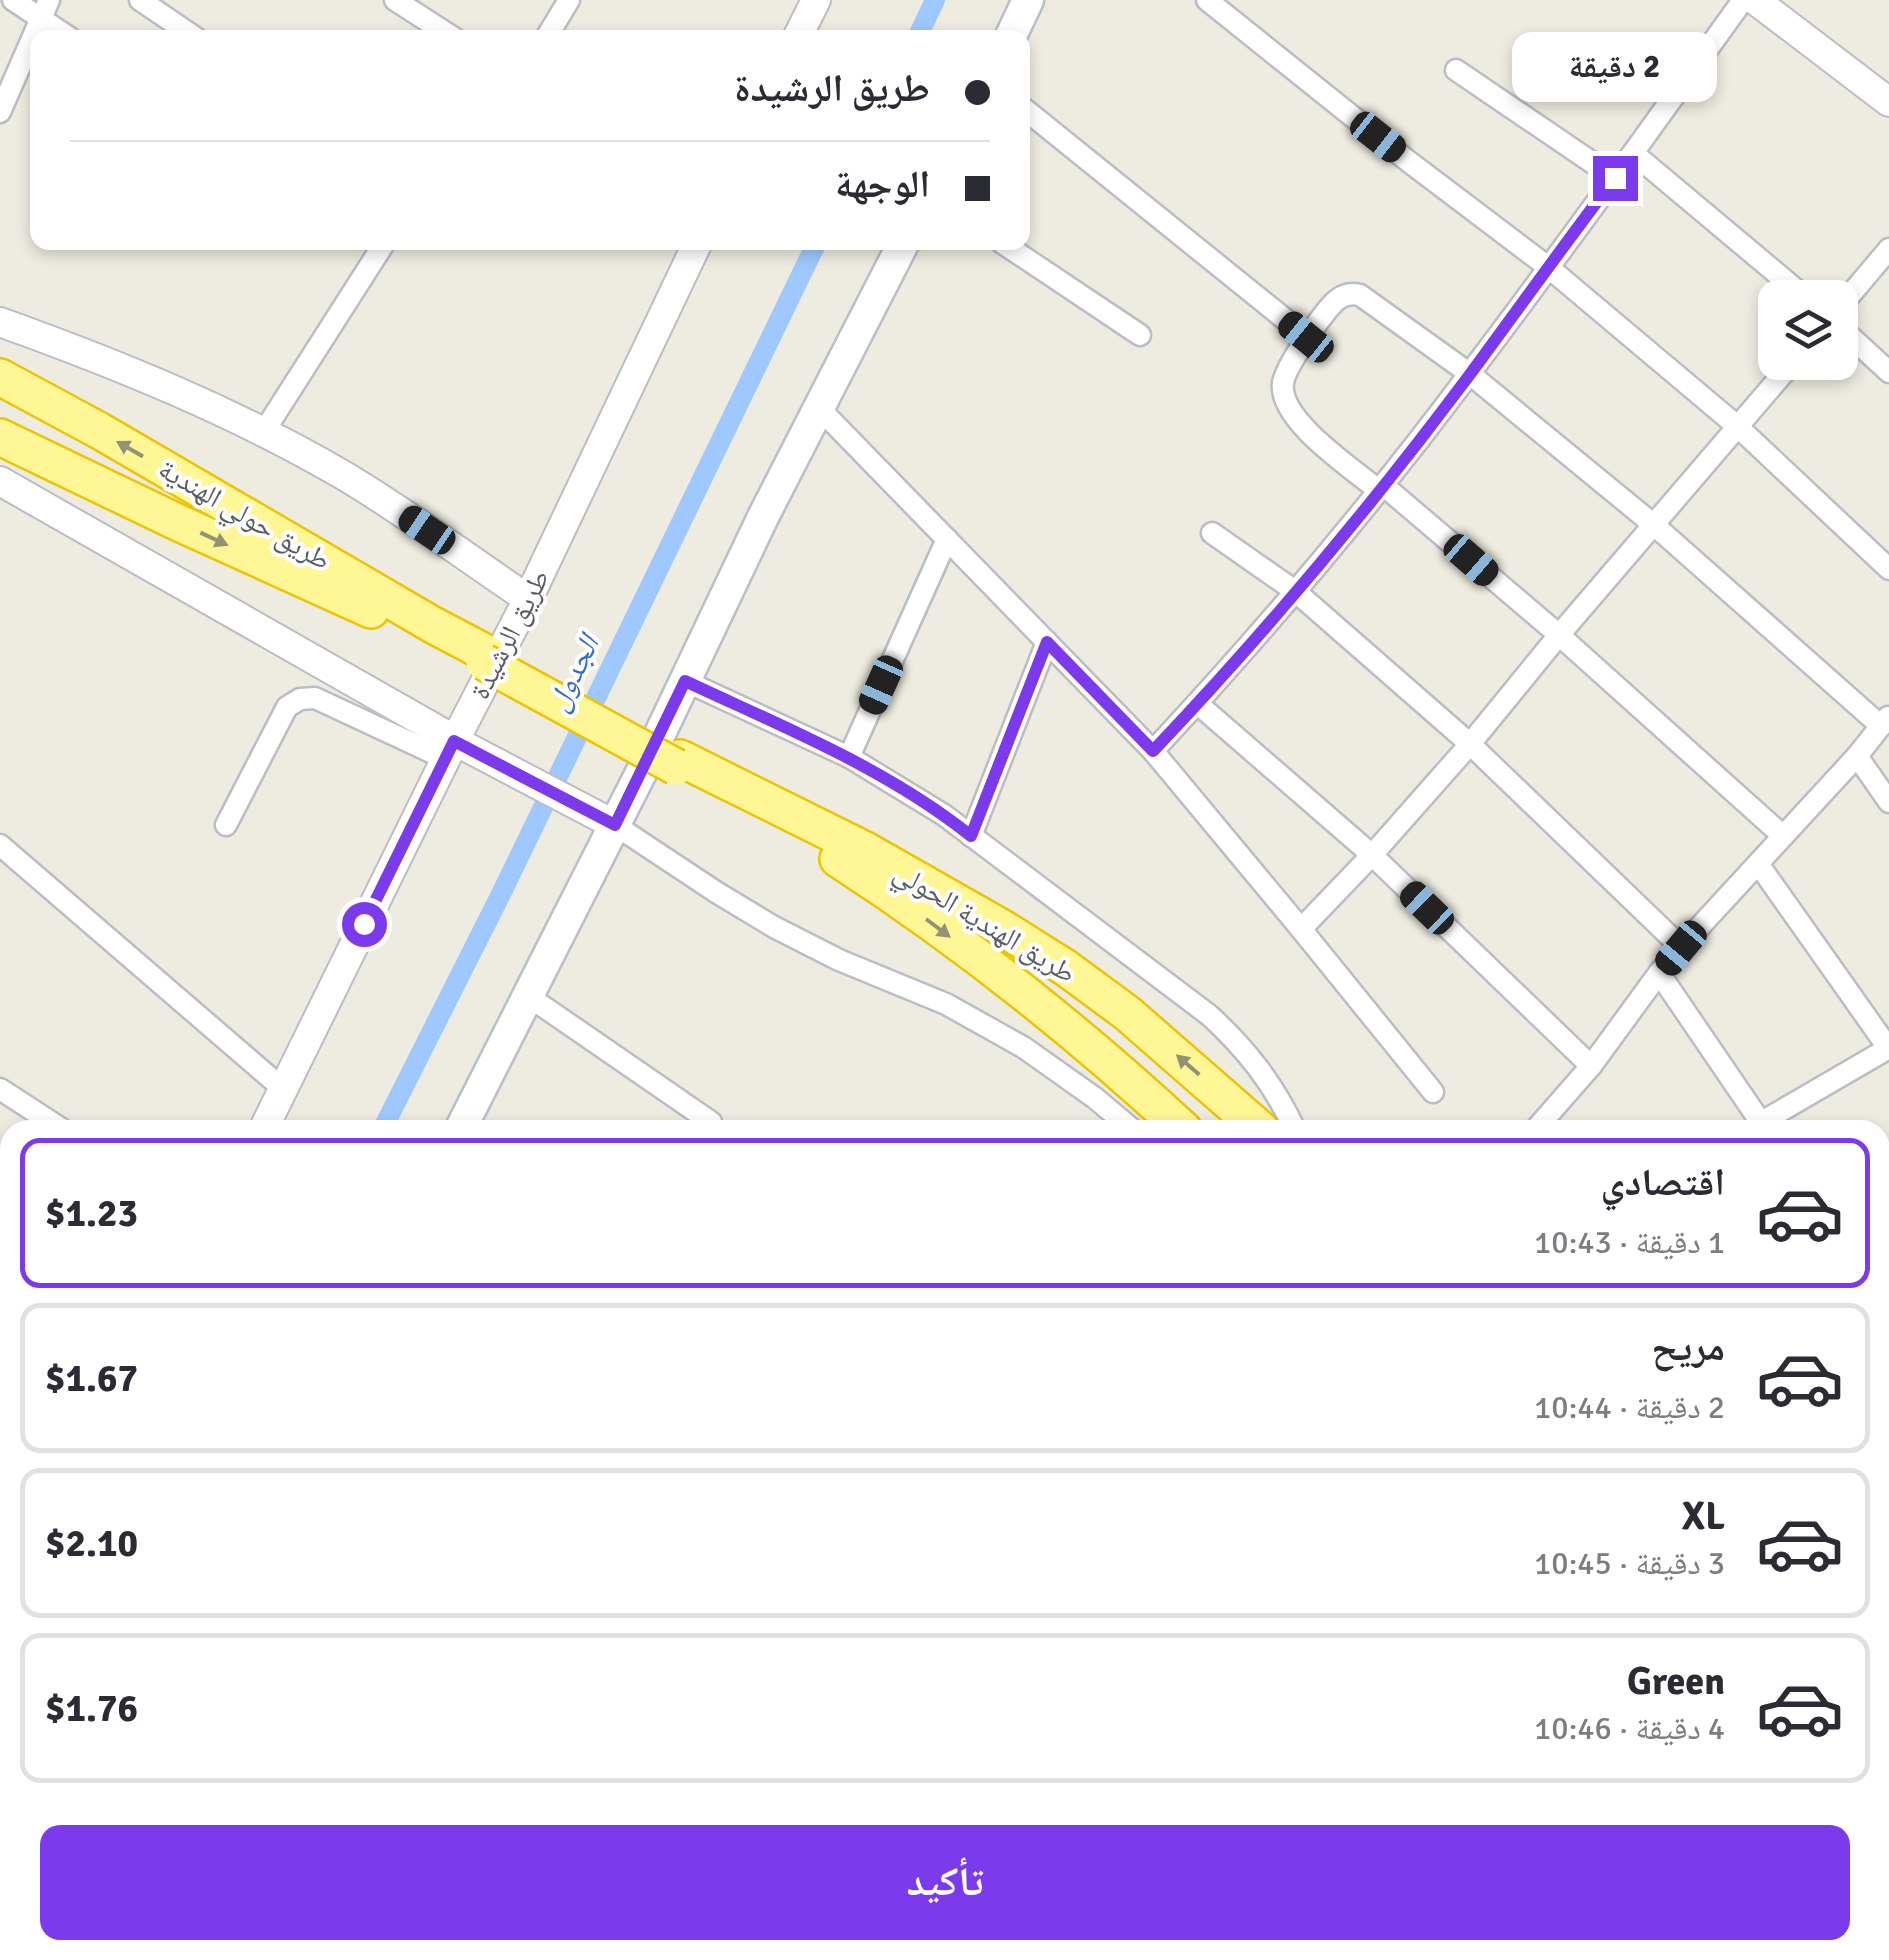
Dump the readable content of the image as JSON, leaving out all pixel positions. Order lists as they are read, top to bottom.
{
  "streets": {
    "highway": ["طريق حولي الهندية", "طريق الهندية الحولي"],
    "street": ["طريق الرشيدة"]
  },
  "water": ["الجدول"],
  "page": {
    "banner": ["طريق الرشيدة", "الوجهة"],
    "bubble": "2 دقيقة",
    "list": [
      {
        "name": "اقتصادي",
        "note": "1 دقيقة · 10:43",
        "value": "$1.23"
      },
      {
        "name": "مريح",
        "note": "2 دقيقة · 10:44",
        "value": "$1.67"
      },
      {
        "name": "XL",
        "note": "3 دقيقة · 10:45",
        "value": "$2.10"
      },
      {
        "name": "Green",
        "note": "4 دقيقة · 10:46",
        "value": "$1.76"
      }
    ],
    "buttons": "تأكيد"
  }
}
